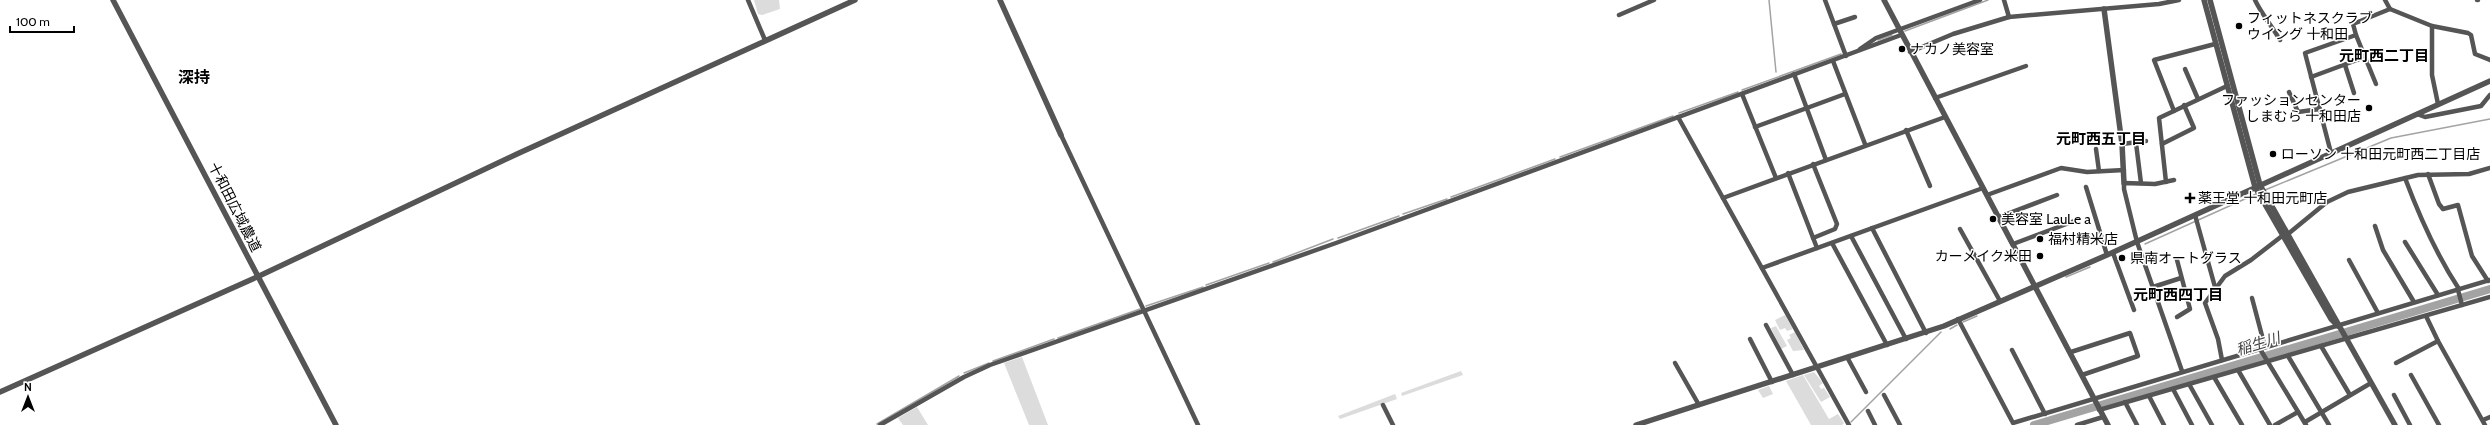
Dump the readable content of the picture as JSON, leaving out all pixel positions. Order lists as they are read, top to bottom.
{
  "streets": {
    "street": ["十和田広域農道"]
  },
  "districts": [
    "元町西二丁目",
    "深持",
    "元町西五丁目",
    "元町西四丁目"
  ],
  "water": ["稲生川"],
  "places": {
    "other": [
      "フィットネスクラブ ウイング 十和田",
      "ナカノ美容室",
      "ファッションセンター しまむら 十和田店",
      "ローソン 十和田元町西二丁目店",
      "美容室 LauLe a",
      "福村精米店",
      "カーメイク米田",
      "県南オートグラス"
    ],
    "health": ["薬王堂 十和田元町店"]
  },
  "scale_bar": "100 m",
  "north": "top"
}
